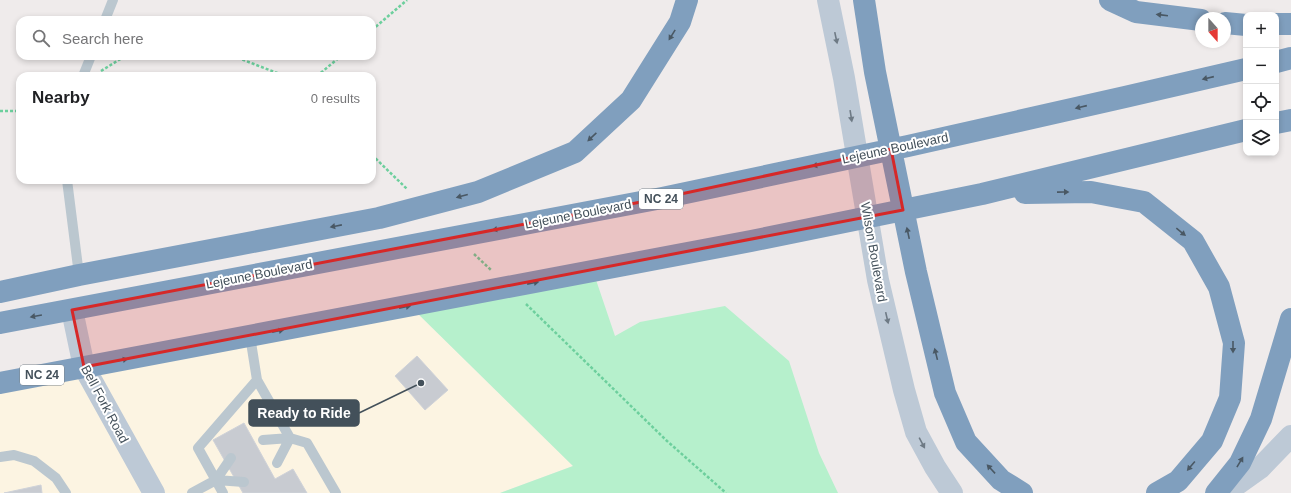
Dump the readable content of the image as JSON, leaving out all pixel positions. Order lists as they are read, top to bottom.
{
  "streets": {
    "highway": ["Lejeune Boulevard", "NC 24"],
    "main road": ["Wilson Boulevard", "Bell Fork Road"]
  },
  "crossings": [
    ["Lejeune Boulevard", "Bell Fork Road"],
    ["NC 24", "Bell Fork Road"]
  ],
  "one_way": ["Wilson Boulevard"],
  "places": ["Ready to Ride"],
  "north": "bottom",
  "page": {
    "map_buttons": ["+", "−"],
    "search": "Search here",
    "heading": ["Nearby", "0 results"]
  }
}
